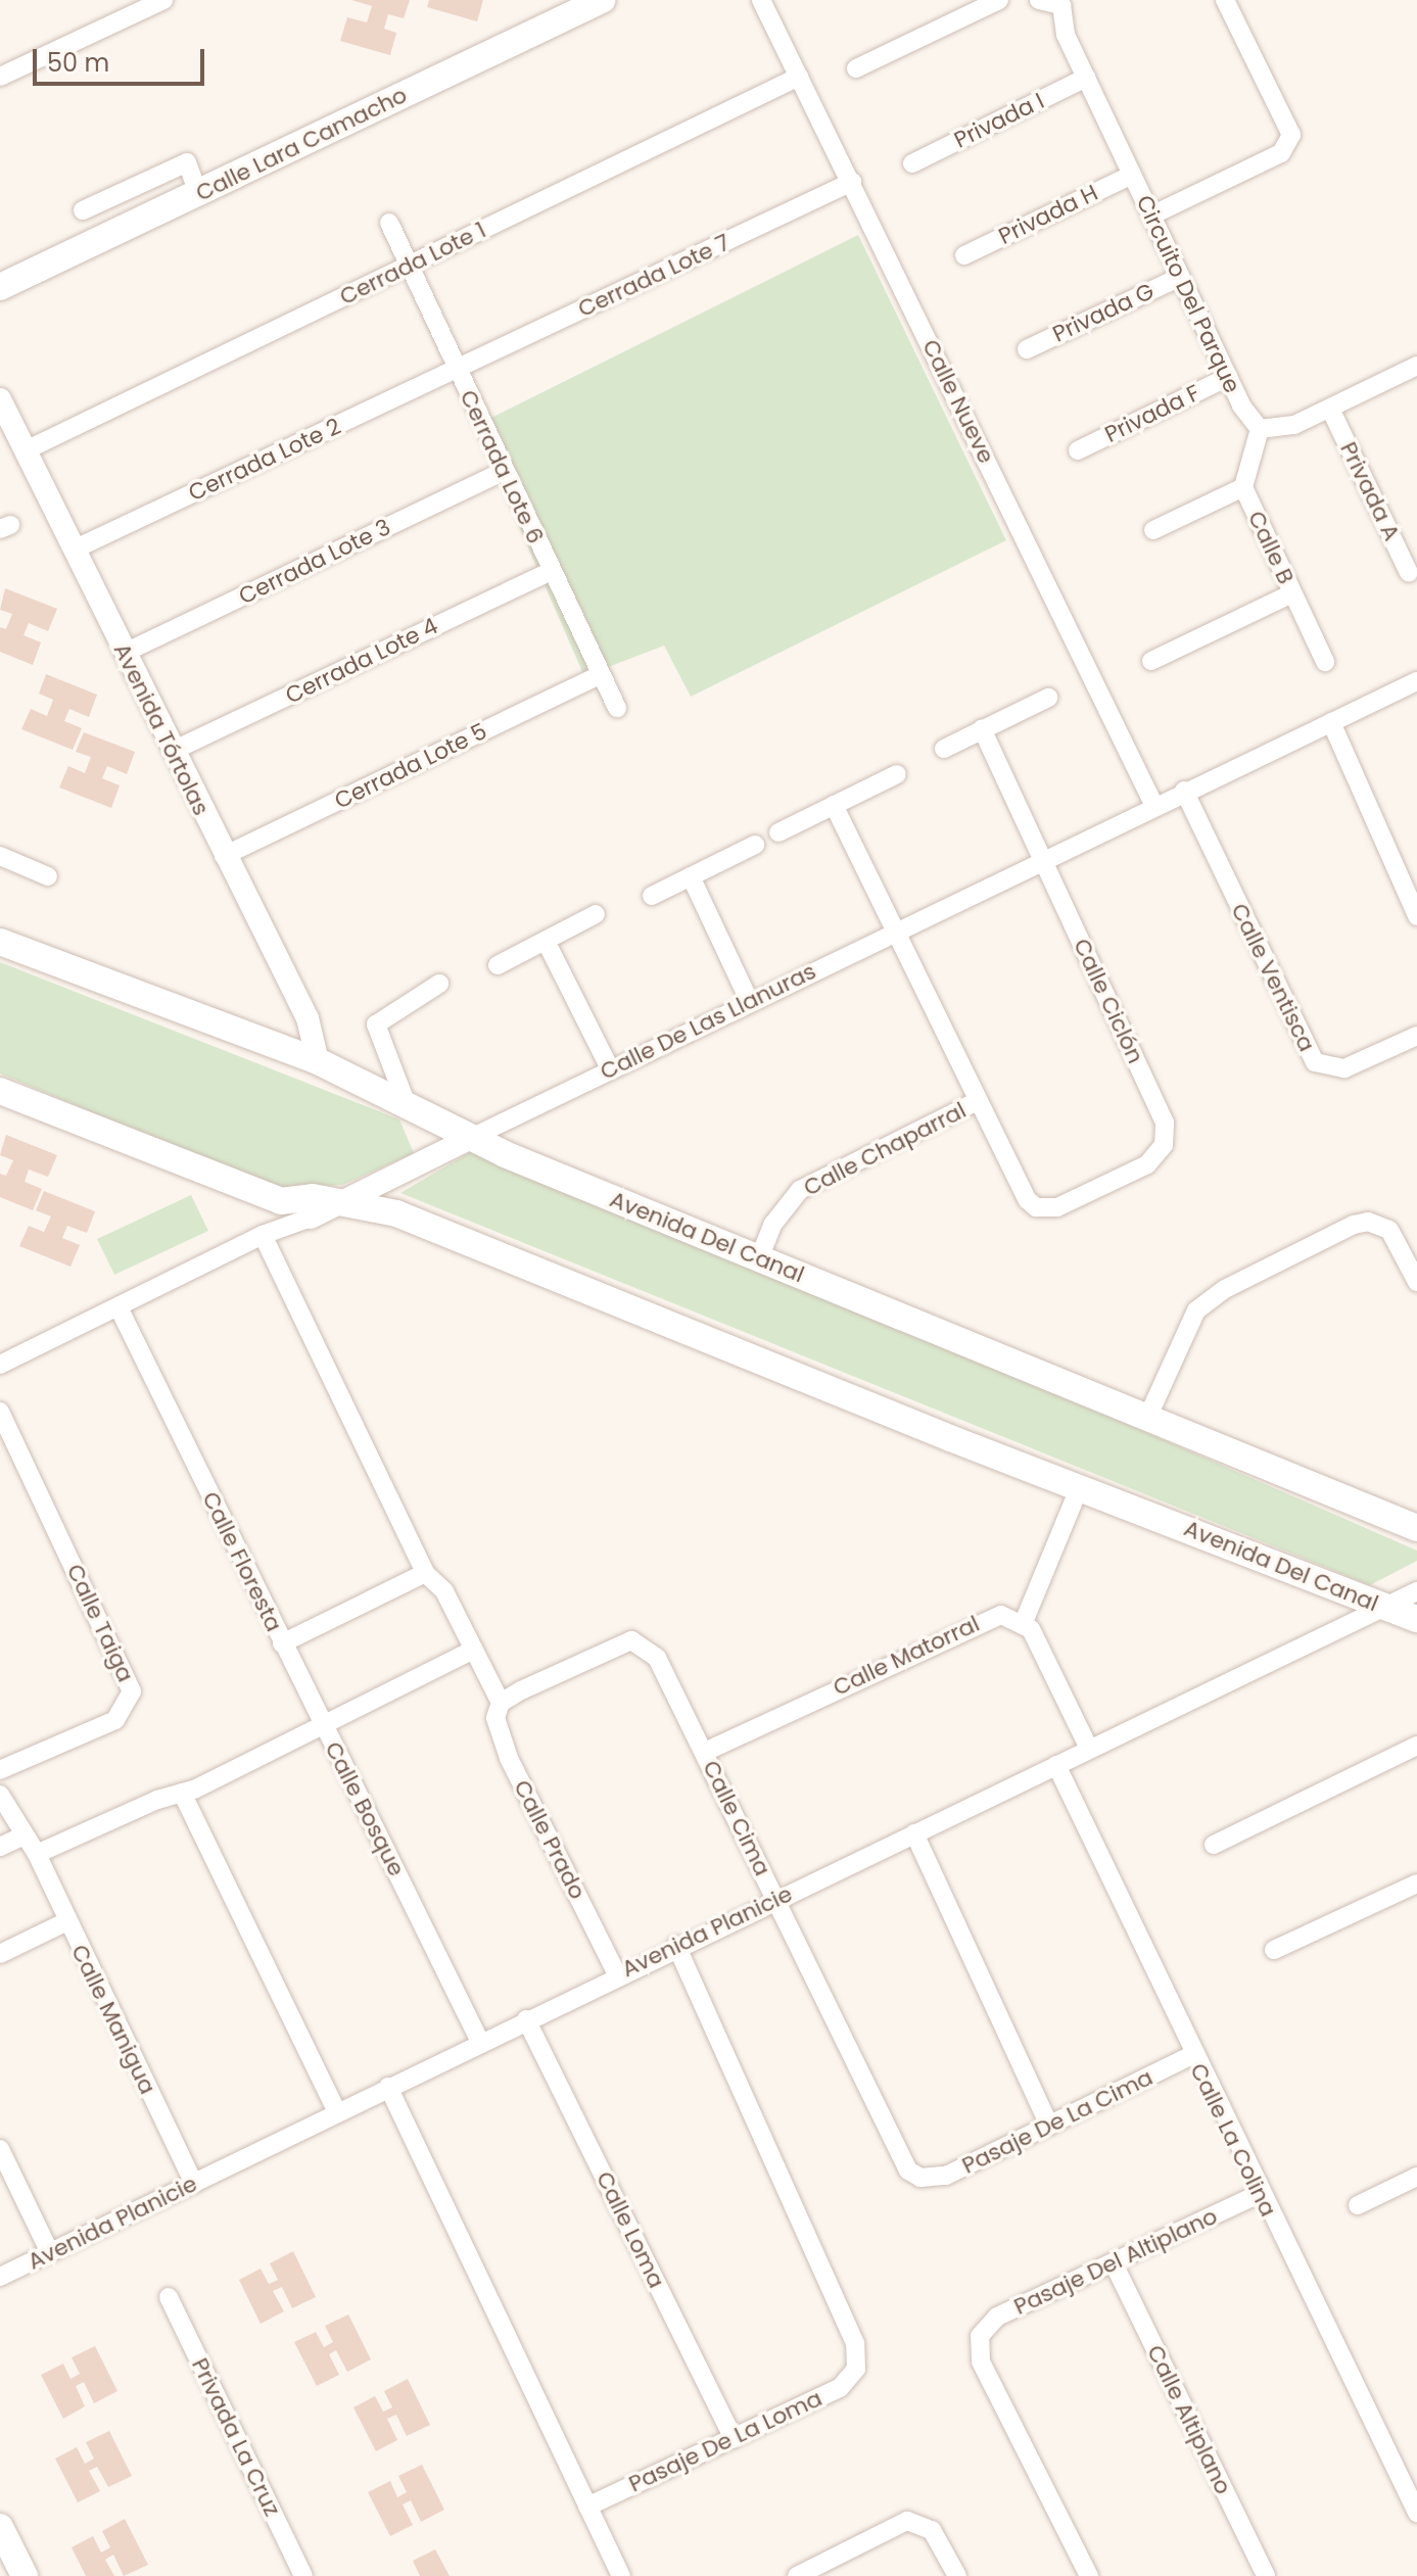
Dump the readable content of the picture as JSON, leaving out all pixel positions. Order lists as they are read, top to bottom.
{
  "streets": {
    "main road": ["Calle Lara Camacho", "Avenida Del Canal"],
    "street": [
      "Privada I",
      "Privada H",
      "Cerrada Lote 1",
      "Cerrada Lote 7",
      "Circuito Del Parque",
      "Privada G",
      "Calle Nueve",
      "Privada F",
      "Cerrada Lote 2",
      "Cerrada Lote 6",
      "Privada A",
      "Calle B",
      "Cerrada Lote 3",
      "Cerrada Lote 4",
      "Avenida Tórtolas",
      "Cerrada Lote 5",
      "Calle Ventisca",
      "Calle Ciclón",
      "Calle De Las Llanuras",
      "Calle Chaparral",
      "Calle Floresta",
      "Calle Taiga",
      "Calle Matorral",
      "Calle Bosque",
      "Calle Cima",
      "Calle Prado",
      "Avenida Planicie",
      "Calle Manigua",
      "Pasaje De La Cima",
      "Calle La Colina",
      "Calle Loma",
      "Pasaje Del Altiplano",
      "Calle Altiplano",
      "Privada La Cruz",
      "Pasaje De La Loma"
    ]
  },
  "crossings": [
    ["Privada I", "Circuito Del Parque"],
    ["Privada H", "Circuito Del Parque"],
    ["Cerrada Lote 1", "Calle Nueve"],
    ["Cerrada Lote 1", "Cerrada Lote 6"],
    ["Cerrada Lote 1", "Avenida Tórtolas"],
    ["Cerrada Lote 7", "Calle Nueve"],
    ["Cerrada Lote 7", "Cerrada Lote 2"],
    ["Cerrada Lote 7", "Cerrada Lote 6"],
    ["Circuito Del Parque", "Privada G"],
    ["Circuito Del Parque", "Privada F"],
    ["Circuito Del Parque", "Calle B"],
    ["Calle Nueve", "Calle De Las Llanuras"],
    ["Cerrada Lote 2", "Cerrada Lote 6"],
    ["Cerrada Lote 2", "Avenida Tórtolas"],
    ["Cerrada Lote 6", "Cerrada Lote 3"],
    ["Cerrada Lote 6", "Cerrada Lote 4"],
    ["Cerrada Lote 6", "Cerrada Lote 5"],
    ["Cerrada Lote 3", "Avenida Tórtolas"],
    ["Cerrada Lote 4", "Avenida Tórtolas"],
    ["Avenida Tórtolas", "Cerrada Lote 5"],
    ["Avenida Tórtolas", "Avenida Del Canal"],
    ["Calle Ventisca", "Calle De Las Llanuras"],
    ["Calle Ciclón", "Calle De Las Llanuras"],
    ["Calle Ciclón", "Calle Chaparral"],
    ["Calle De Las Llanuras", "Avenida Del Canal"],
    ["Calle De Las Llanuras", "Calle Floresta"],
    ["Calle Chaparral", "Avenida Del Canal"],
    ["Avenida Del Canal", "Avenida Planicie"],
    ["Calle Matorral", "Calle Cima"],
    ["Calle Bosque", "Avenida Planicie"],
    ["Calle Cima", "Calle Prado"],
    ["Calle Cima", "Avenida Planicie"],
    ["Calle Cima", "Pasaje De La Cima"],
    ["Calle Prado", "Avenida Planicie"],
    ["Avenida Planicie", "Calle Manigua"],
    ["Avenida Planicie", "Calle La Colina"],
    ["Avenida Planicie", "Calle Loma"],
    ["Avenida Planicie", "Pasaje De La Loma"],
    ["Pasaje De La Cima", "Calle La Colina"],
    ["Calle La Colina", "Pasaje Del Altiplano"],
    ["Calle Loma", "Pasaje De La Loma"],
    ["Pasaje Del Altiplano", "Calle Altiplano"]
  ],
  "scale_bar": "50 m"
}
